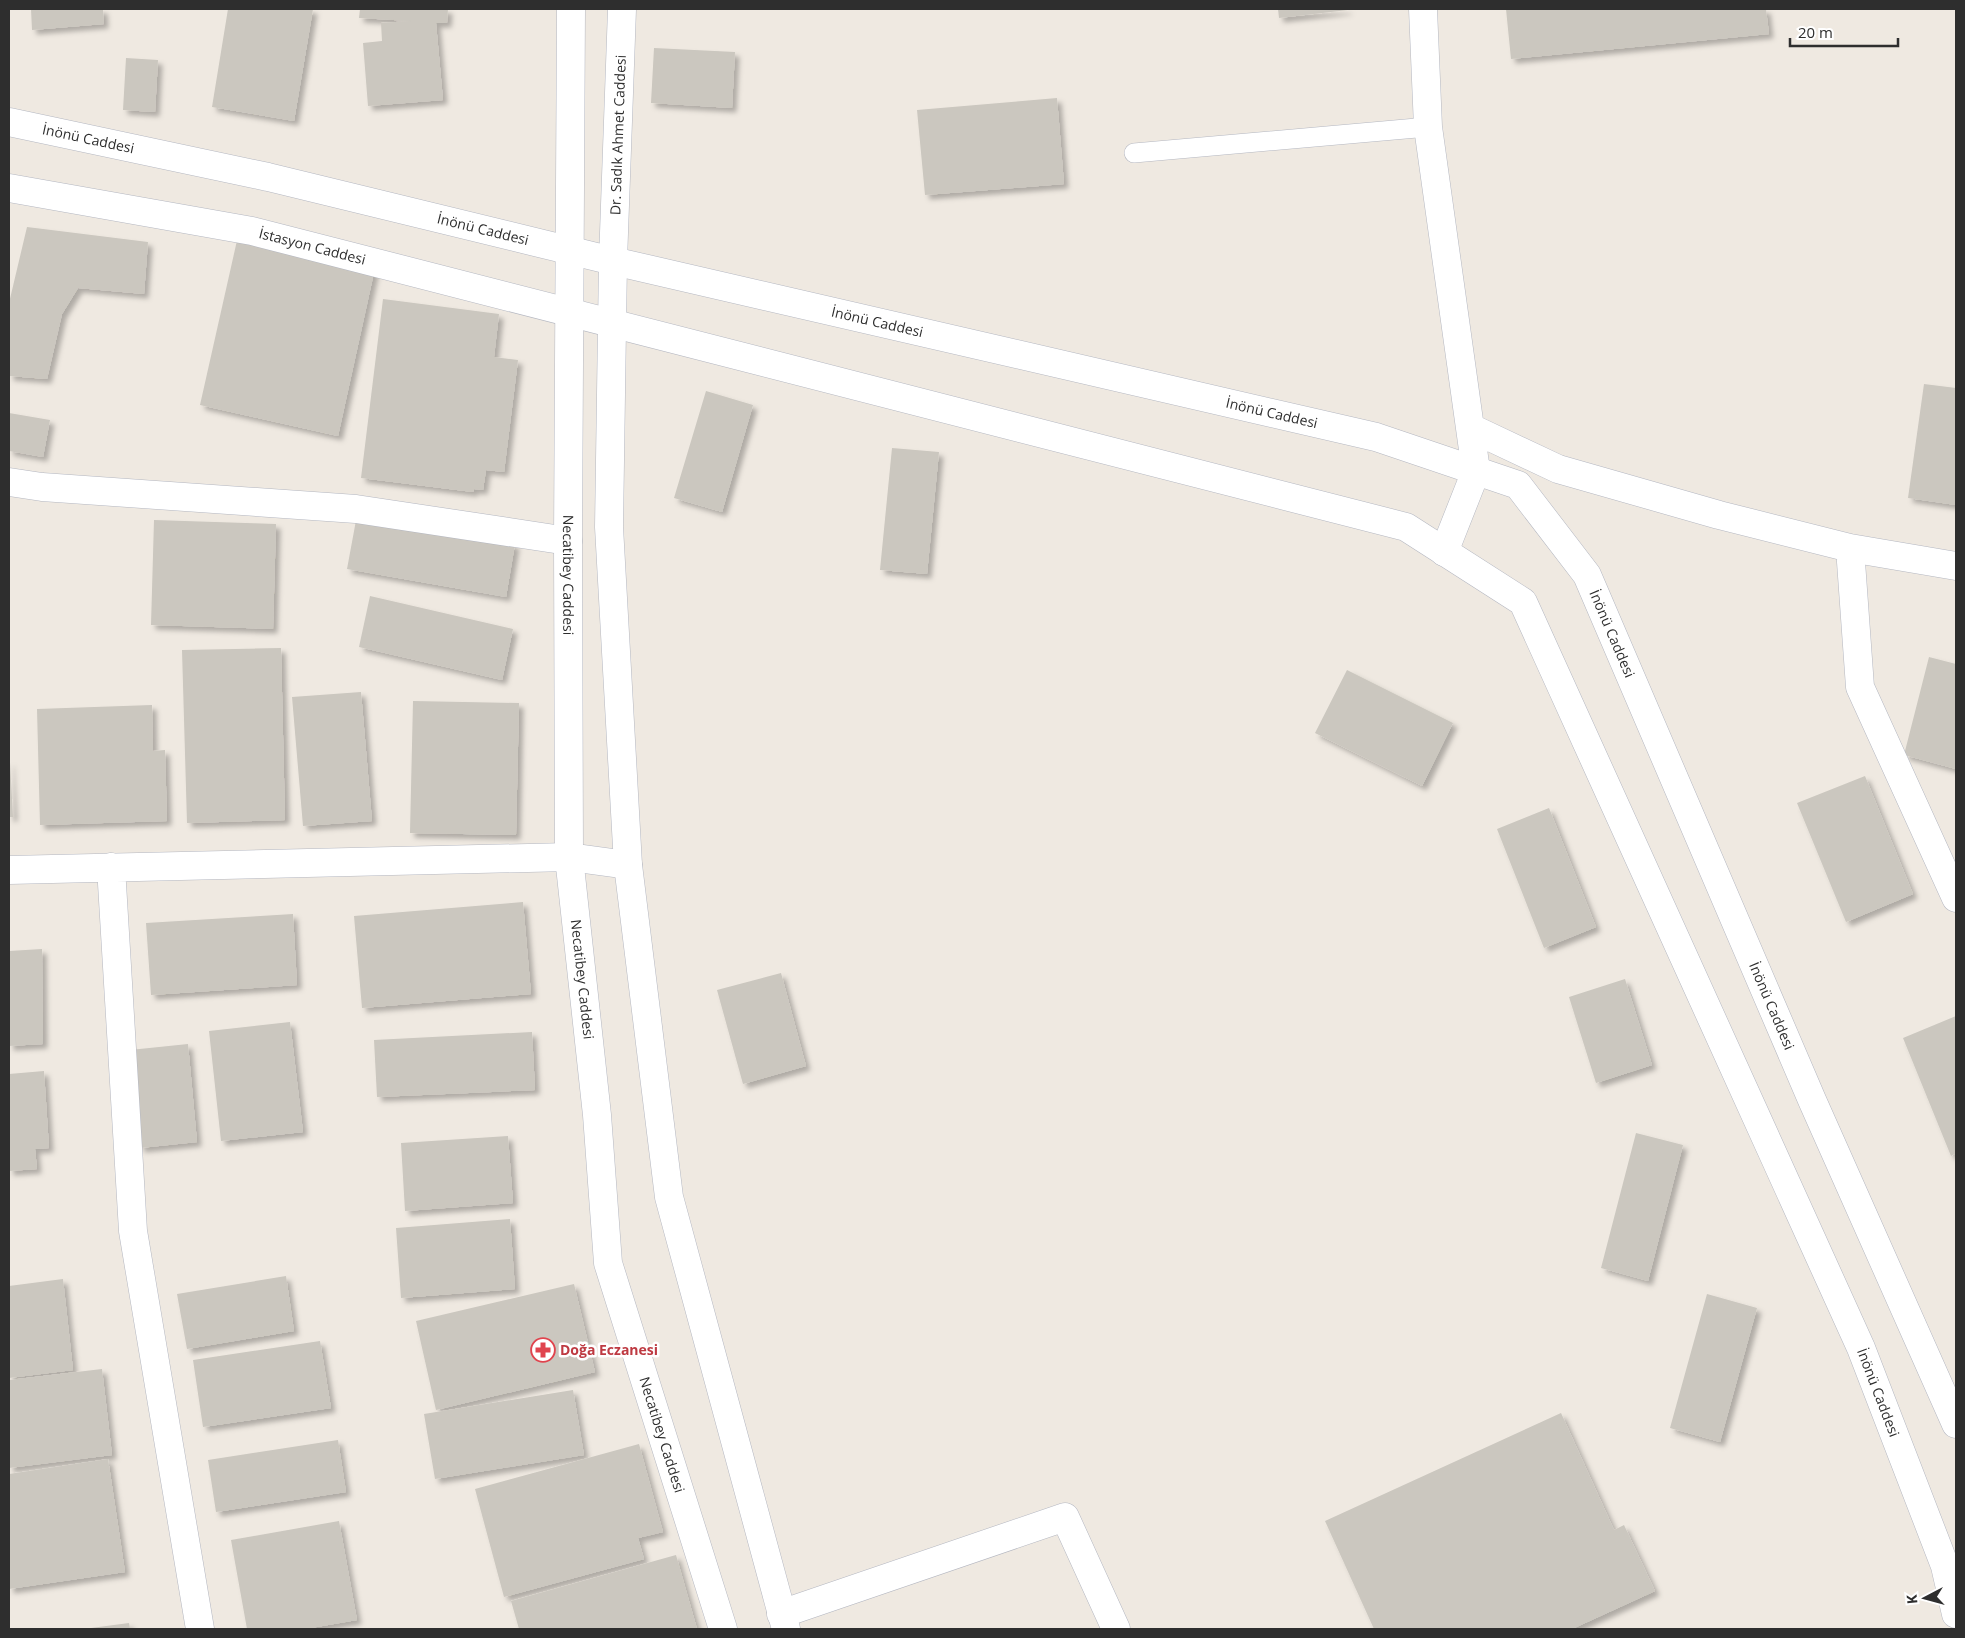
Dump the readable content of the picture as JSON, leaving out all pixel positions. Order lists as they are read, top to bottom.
{
  "streets": {
    "street": [
      "Dr. Sadık Ahmet Caddesi",
      "İnönü Caddesi",
      "İstasyon Caddesi",
      "Necatibey Caddesi"
    ]
  },
  "crossings": [
    ["Dr. Sadık Ahmet Caddesi", "İnönü Caddesi"],
    ["Dr. Sadık Ahmet Caddesi", "İstasyon Caddesi"],
    ["İnönü Caddesi", "İstasyon Caddesi"],
    ["İnönü Caddesi", "Necatibey Caddesi"],
    ["İstasyon Caddesi", "Necatibey Caddesi"]
  ],
  "places": {
    "pharmacy": ["Doğa Eczanesi"]
  },
  "scale_bar": "20 m",
  "north": "left"
}
